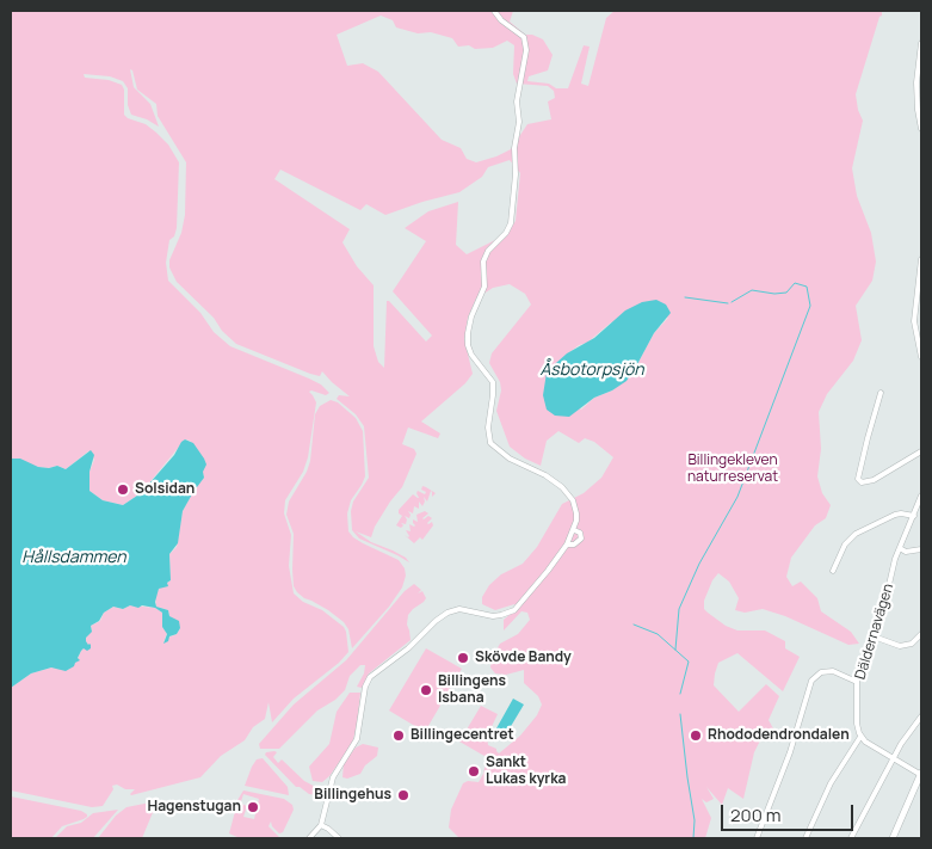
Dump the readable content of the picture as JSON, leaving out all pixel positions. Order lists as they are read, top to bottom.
{
  "streets": {
    "street": ["Däldernavägen"]
  },
  "water": ["Åsbotorpsjön", "Hållsdammen"],
  "parks": ["Billingekleven naturreservat"],
  "places": [
    "Solsidan",
    "Skövde Bandy",
    "Billingens Isbana",
    "Billingecentret",
    "Rhododendrondalen",
    "Sankt Lukas kyrka",
    "Billingehus",
    "Hagenstugan"
  ],
  "scale_bar": "200 m"
}
